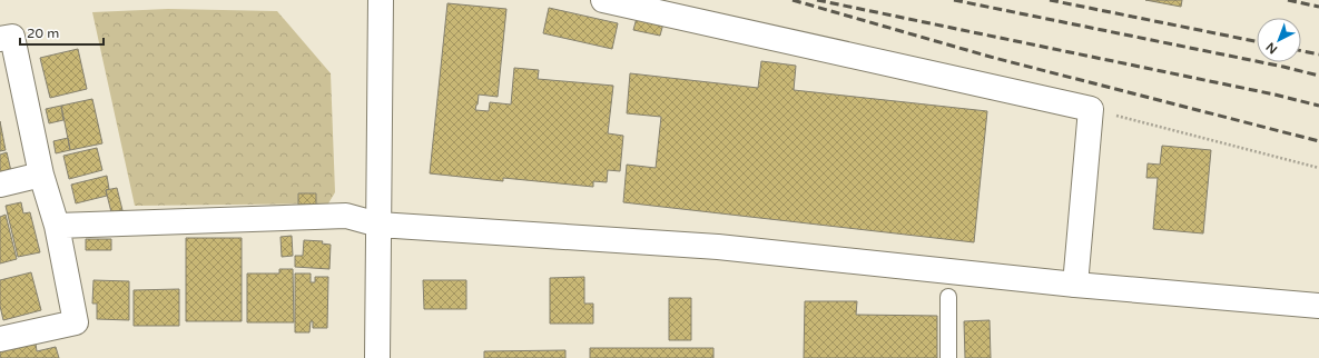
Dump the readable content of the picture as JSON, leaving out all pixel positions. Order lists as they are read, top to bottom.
{
  "scale_bar": "20 m",
  "north": "bottom left"
}
